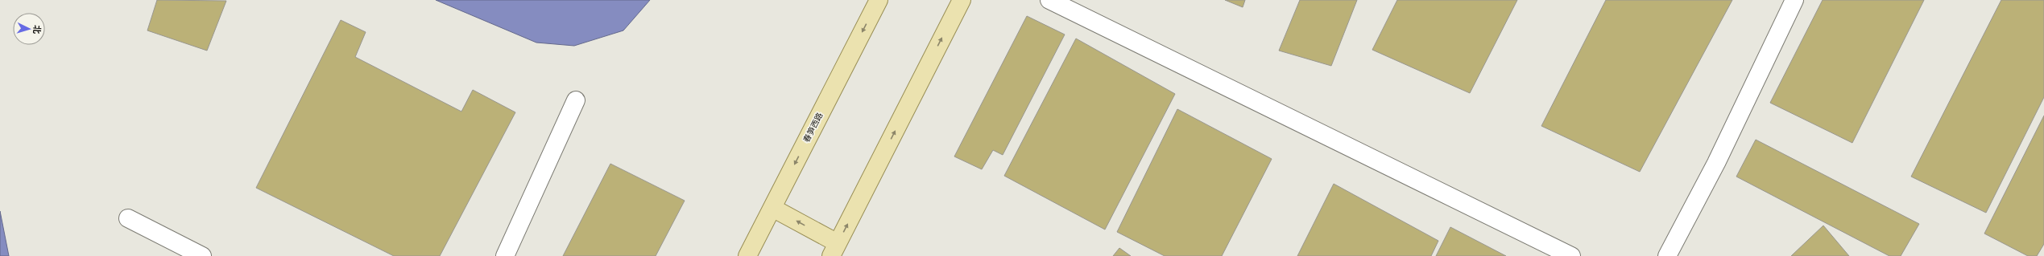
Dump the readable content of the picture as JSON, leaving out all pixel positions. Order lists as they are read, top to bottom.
{
  "streets": {
    "main road": ["春笋西路"]
  },
  "north": "right"
}
